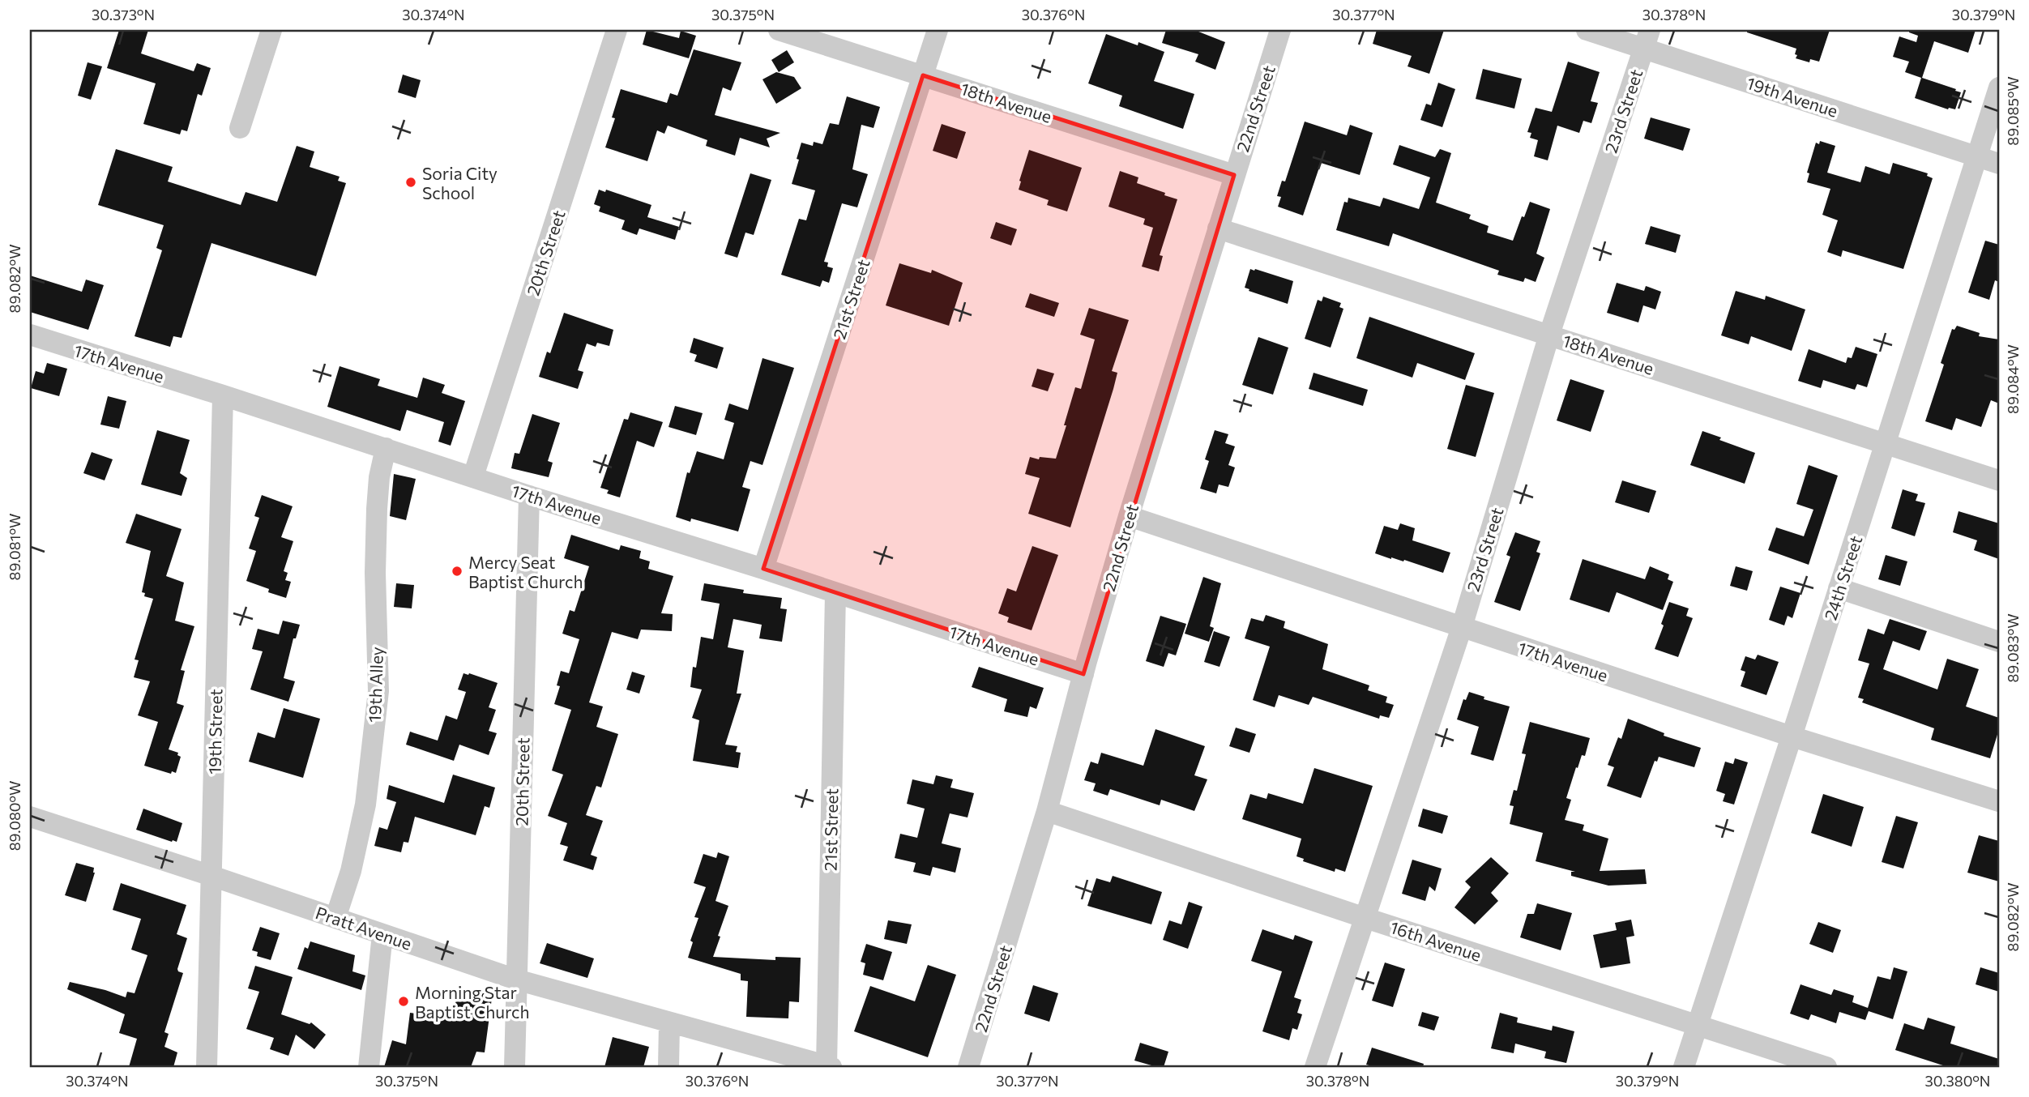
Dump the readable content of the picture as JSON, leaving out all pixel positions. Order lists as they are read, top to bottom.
{
  "streets": {
    "street": [
      "19th Avenue",
      "18th Avenue",
      "22nd Street",
      "23rd Street",
      "20th Street",
      "21st Street",
      "17th Avenue",
      "24th Street",
      "19th Alley",
      "19th Street",
      "Pratt Avenue",
      "16th Avenue"
    ]
  },
  "crossings": [
    ["19th Avenue", "23rd Street"],
    ["19th Avenue", "24th Street"],
    ["18th Avenue", "22nd Street"],
    ["18th Avenue", "23rd Street"],
    ["18th Avenue", "21st Street"],
    ["18th Avenue", "24th Street"],
    ["22nd Street", "17th Avenue"],
    ["22nd Street", "16th Avenue"],
    ["23rd Street", "17th Avenue"],
    ["23rd Street", "16th Avenue"],
    ["20th Street", "17th Avenue"],
    ["20th Street", "Pratt Avenue"],
    ["21st Street", "17th Avenue"],
    ["21st Street", "Pratt Avenue"],
    ["17th Avenue", "24th Street"],
    ["17th Avenue", "19th Alley"],
    ["17th Avenue", "19th Street"],
    ["24th Street", "16th Avenue"],
    ["19th Alley", "Pratt Avenue"],
    ["19th Street", "Pratt Avenue"]
  ],
  "places": ["Soria City School", "Mercy Seat Baptist Church", "Morning Star Baptist Church"],
  "coordinates": [
    "30.373°N",
    "30.374°N",
    "30.375°N",
    "30.376°N",
    "30.377°N",
    "30.378°N",
    "30.379°N",
    "89.085°W",
    "89.082°W",
    "89.084°W",
    "89.081°W",
    "89.083°W",
    "89.080°W",
    "30.380°N"
  ]
}
